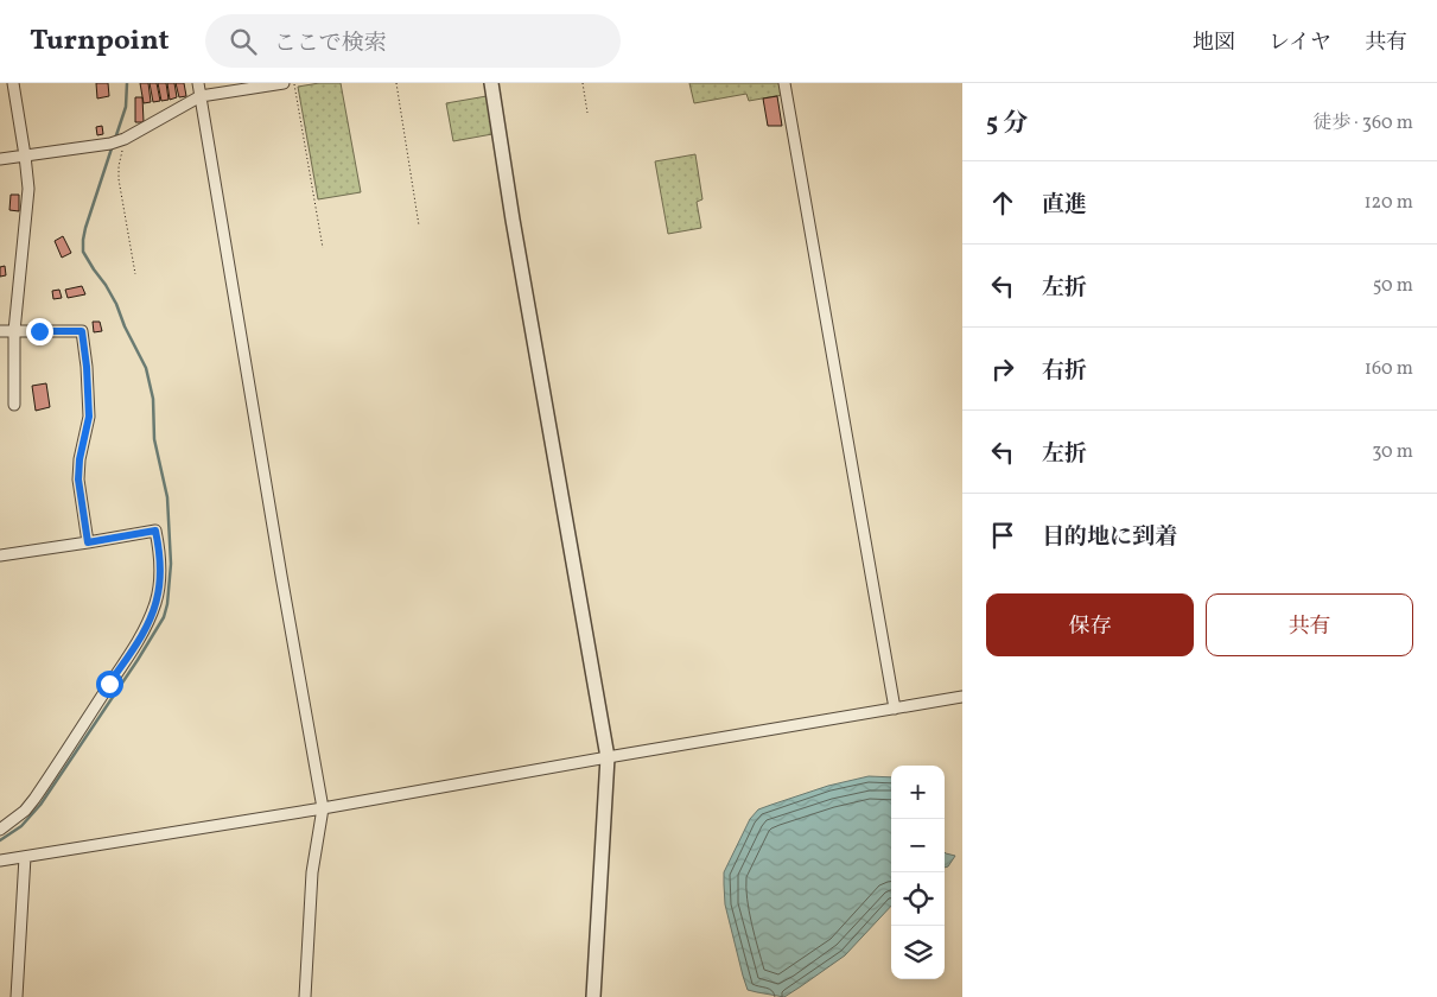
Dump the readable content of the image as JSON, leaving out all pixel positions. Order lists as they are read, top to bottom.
{
  "page": {
    "header": "Turnpoint",
    "search": "ここで検索",
    "nav": ["地図", "レイヤ", "共有"],
    "heading": ["5 分", "徒歩 · 360 m"],
    "list": [
      ["直進", "120 m"],
      ["左折", "50 m"],
      ["右折", "160 m"],
      ["左折", "30 m"],
      "目的地に到着"
    ],
    "buttons": ["保存", "共有"],
    "map_buttons": ["+", "−"]
  }
}
